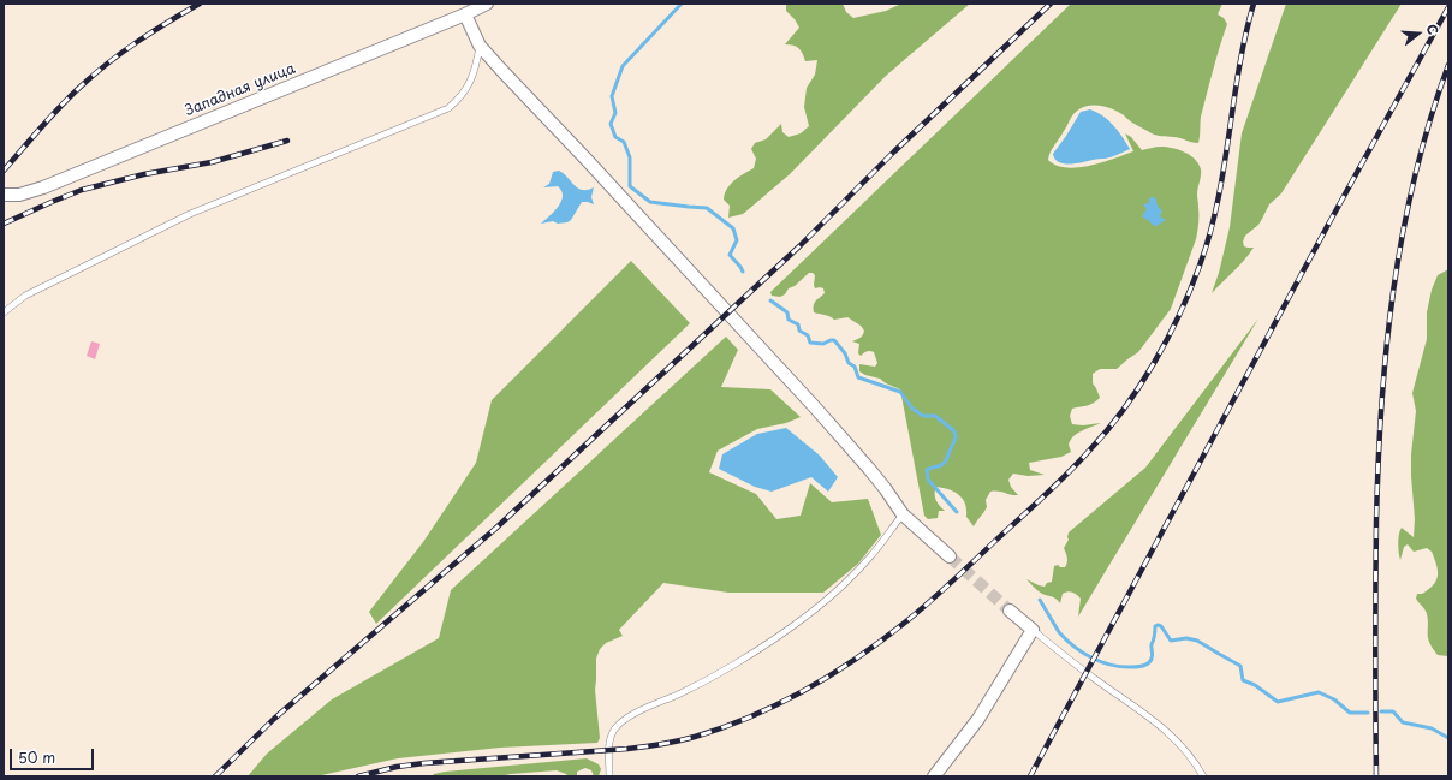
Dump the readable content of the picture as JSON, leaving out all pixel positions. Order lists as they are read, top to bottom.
{
  "streets": {
    "street": ["Западная улица"]
  },
  "scale_bar": "50 m",
  "north": "right"
}
